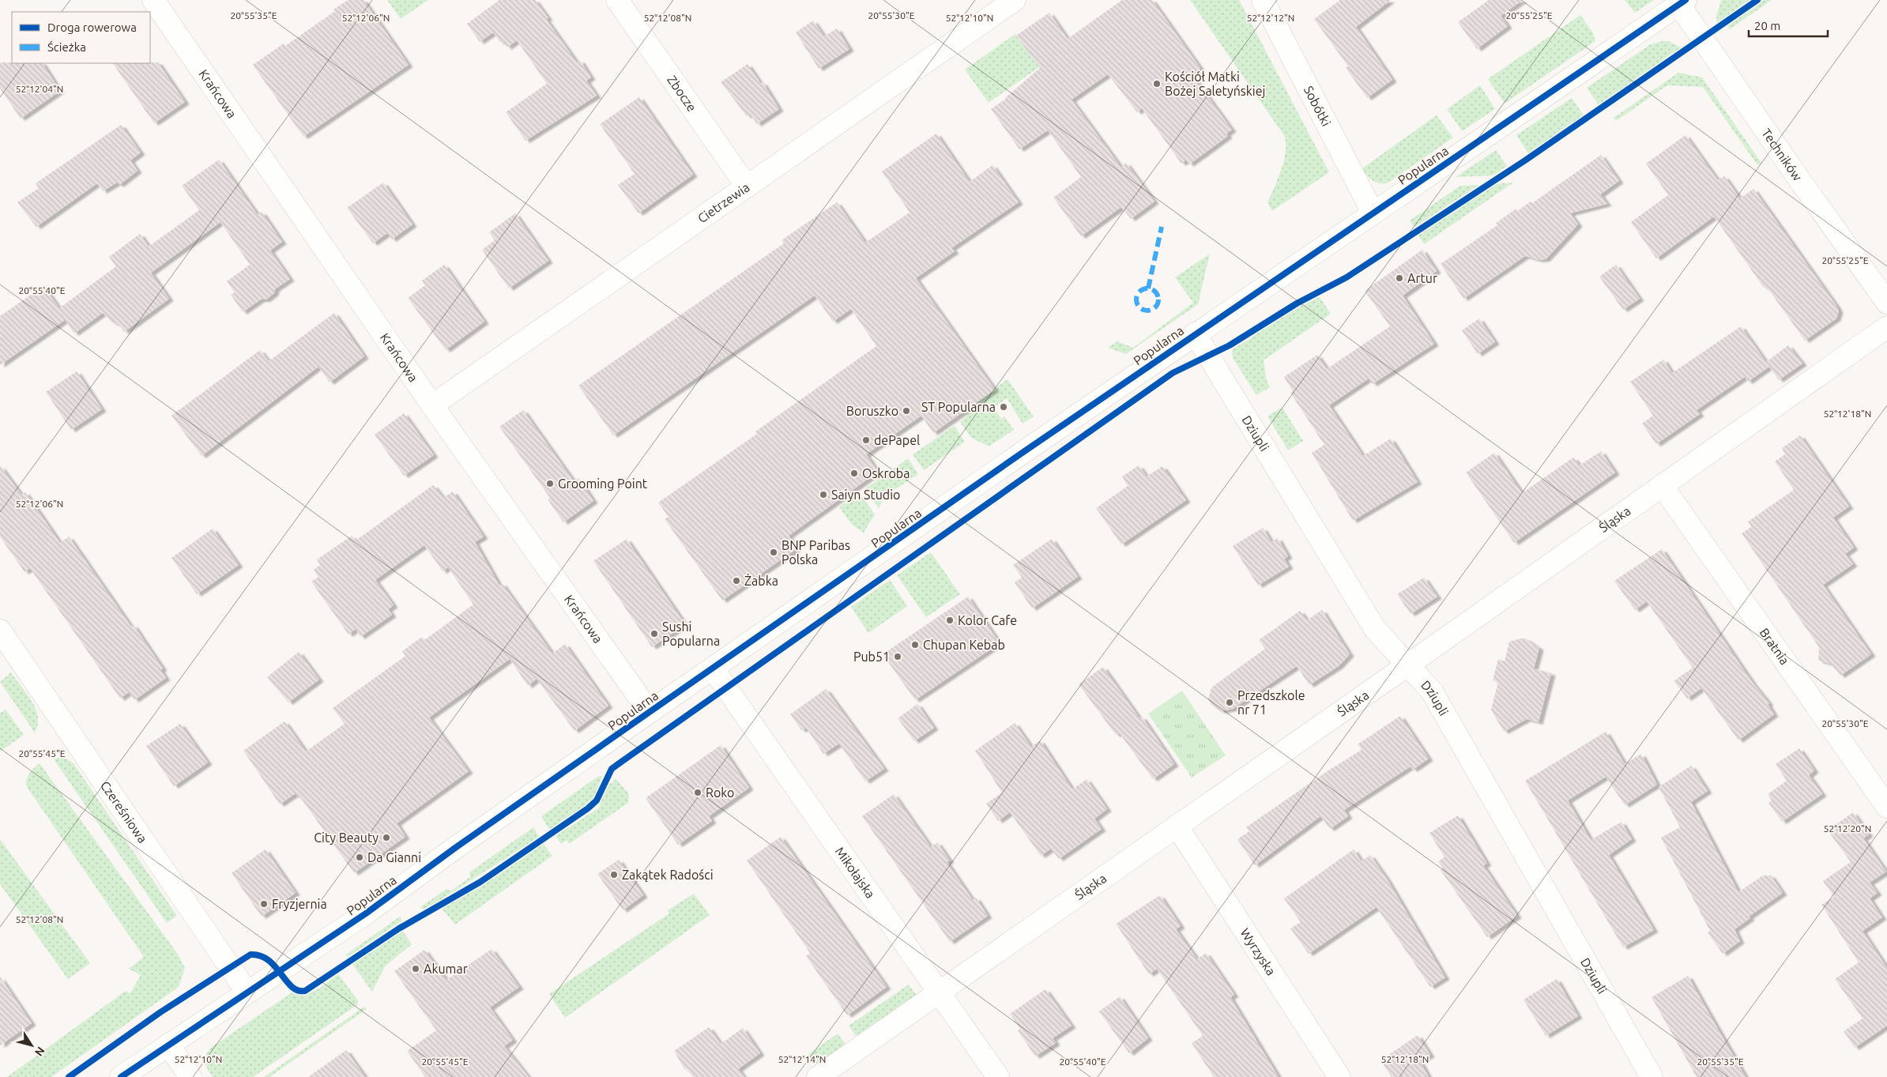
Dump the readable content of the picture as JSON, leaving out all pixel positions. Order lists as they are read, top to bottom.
{
  "streets": {
    "street": [
      "Zbocze",
      "Krańcowa",
      "Sobótki",
      "Techników",
      "Popularna",
      "Cietrzewia",
      "Dziupli",
      "Śląska",
      "Bratnia",
      "Czereśniowa",
      "Mikołajska",
      "Wyrzyska"
    ]
  },
  "crossings": [
    ["Zbocze", "Cietrzewia"],
    ["Krańcowa", "Popularna"],
    ["Krańcowa", "Cietrzewia"],
    ["Sobótki", "Popularna"],
    ["Techników", "Popularna"],
    ["Popularna", "Dziupli"],
    ["Popularna", "Czereśniowa"],
    ["Popularna", "Mikołajska"],
    ["Dziupli", "Śląska"],
    ["Śląska", "Bratnia"],
    ["Śląska", "Mikołajska"],
    ["Śląska", "Wyrzyska"]
  ],
  "places": [
    "Kościół Matki Bożej Saletyńskiej",
    "Artur",
    "ST Popularna",
    "Boruszko",
    "dePapel",
    "Oskroba",
    "Grooming Point",
    "Saiyn Studio",
    "BNP Paribas Polska",
    "Żabka",
    "Kolor Cafe",
    "Sushi Popularna",
    "Chupan Kebab",
    "Pub51",
    "Przedszkole nr 71",
    "Roko",
    "City Beauty",
    "Da Gianni",
    "Zakątek Radości",
    "Fryzjernia",
    "Akumar"
  ],
  "legend": ["Droga rowerowa", "Ścieżka"],
  "scale_bar": "20 m",
  "north": "bottom right",
  "coordinates": [
    "20°55'35\"E",
    "20°55'30\"E",
    "20°55'25\"E",
    "52°12'06\"N",
    "52°12'08\"N",
    "52°12'10\"N",
    "52°12'12\"N",
    "52°12'04\"N",
    "20°55'40\"E",
    "52°12'18\"N",
    "20°55'45\"E",
    "52°12'20\"N",
    "52°12'14\"N"
  ]
}
